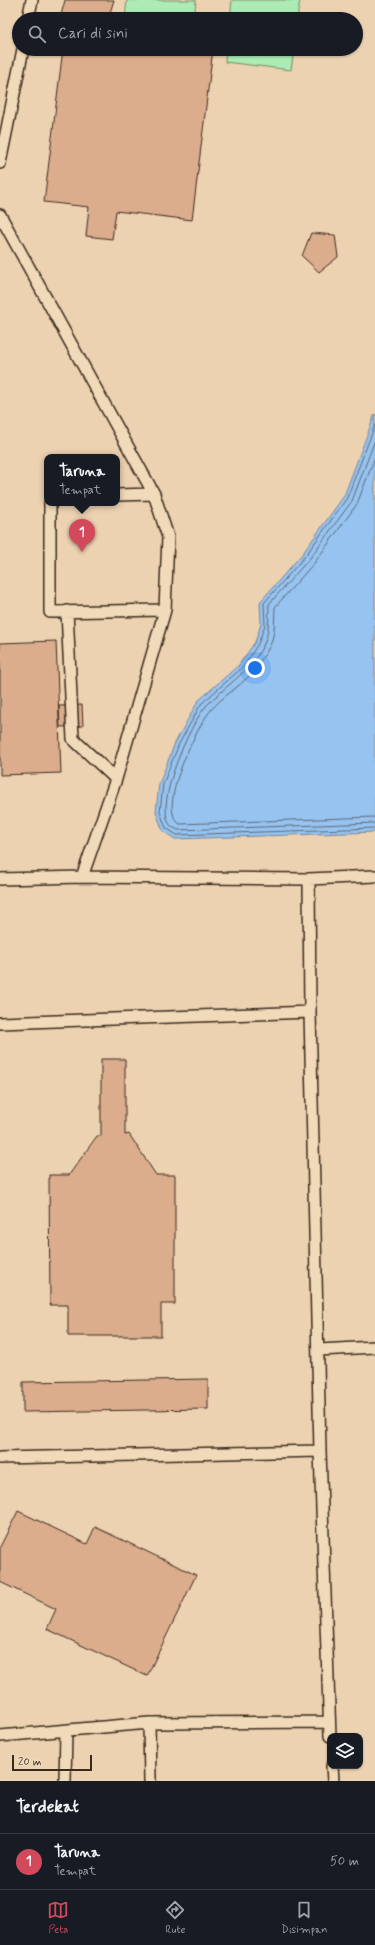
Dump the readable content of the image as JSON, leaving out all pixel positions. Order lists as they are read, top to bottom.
{
  "scale_bar": "20 m",
  "page": {
    "search": "Cari di sini",
    "popup": ["Taruna", "Tempat"],
    "pins": "1",
    "scale": "20 m",
    "heading": "Terdekat",
    "list": [
      {
        "mark": "1",
        "name": "Taruna",
        "note": "Tempat",
        "value": "50 m"
      }
    ],
    "nav": ["Peta", "Rute", "Disimpan"]
  }
}
